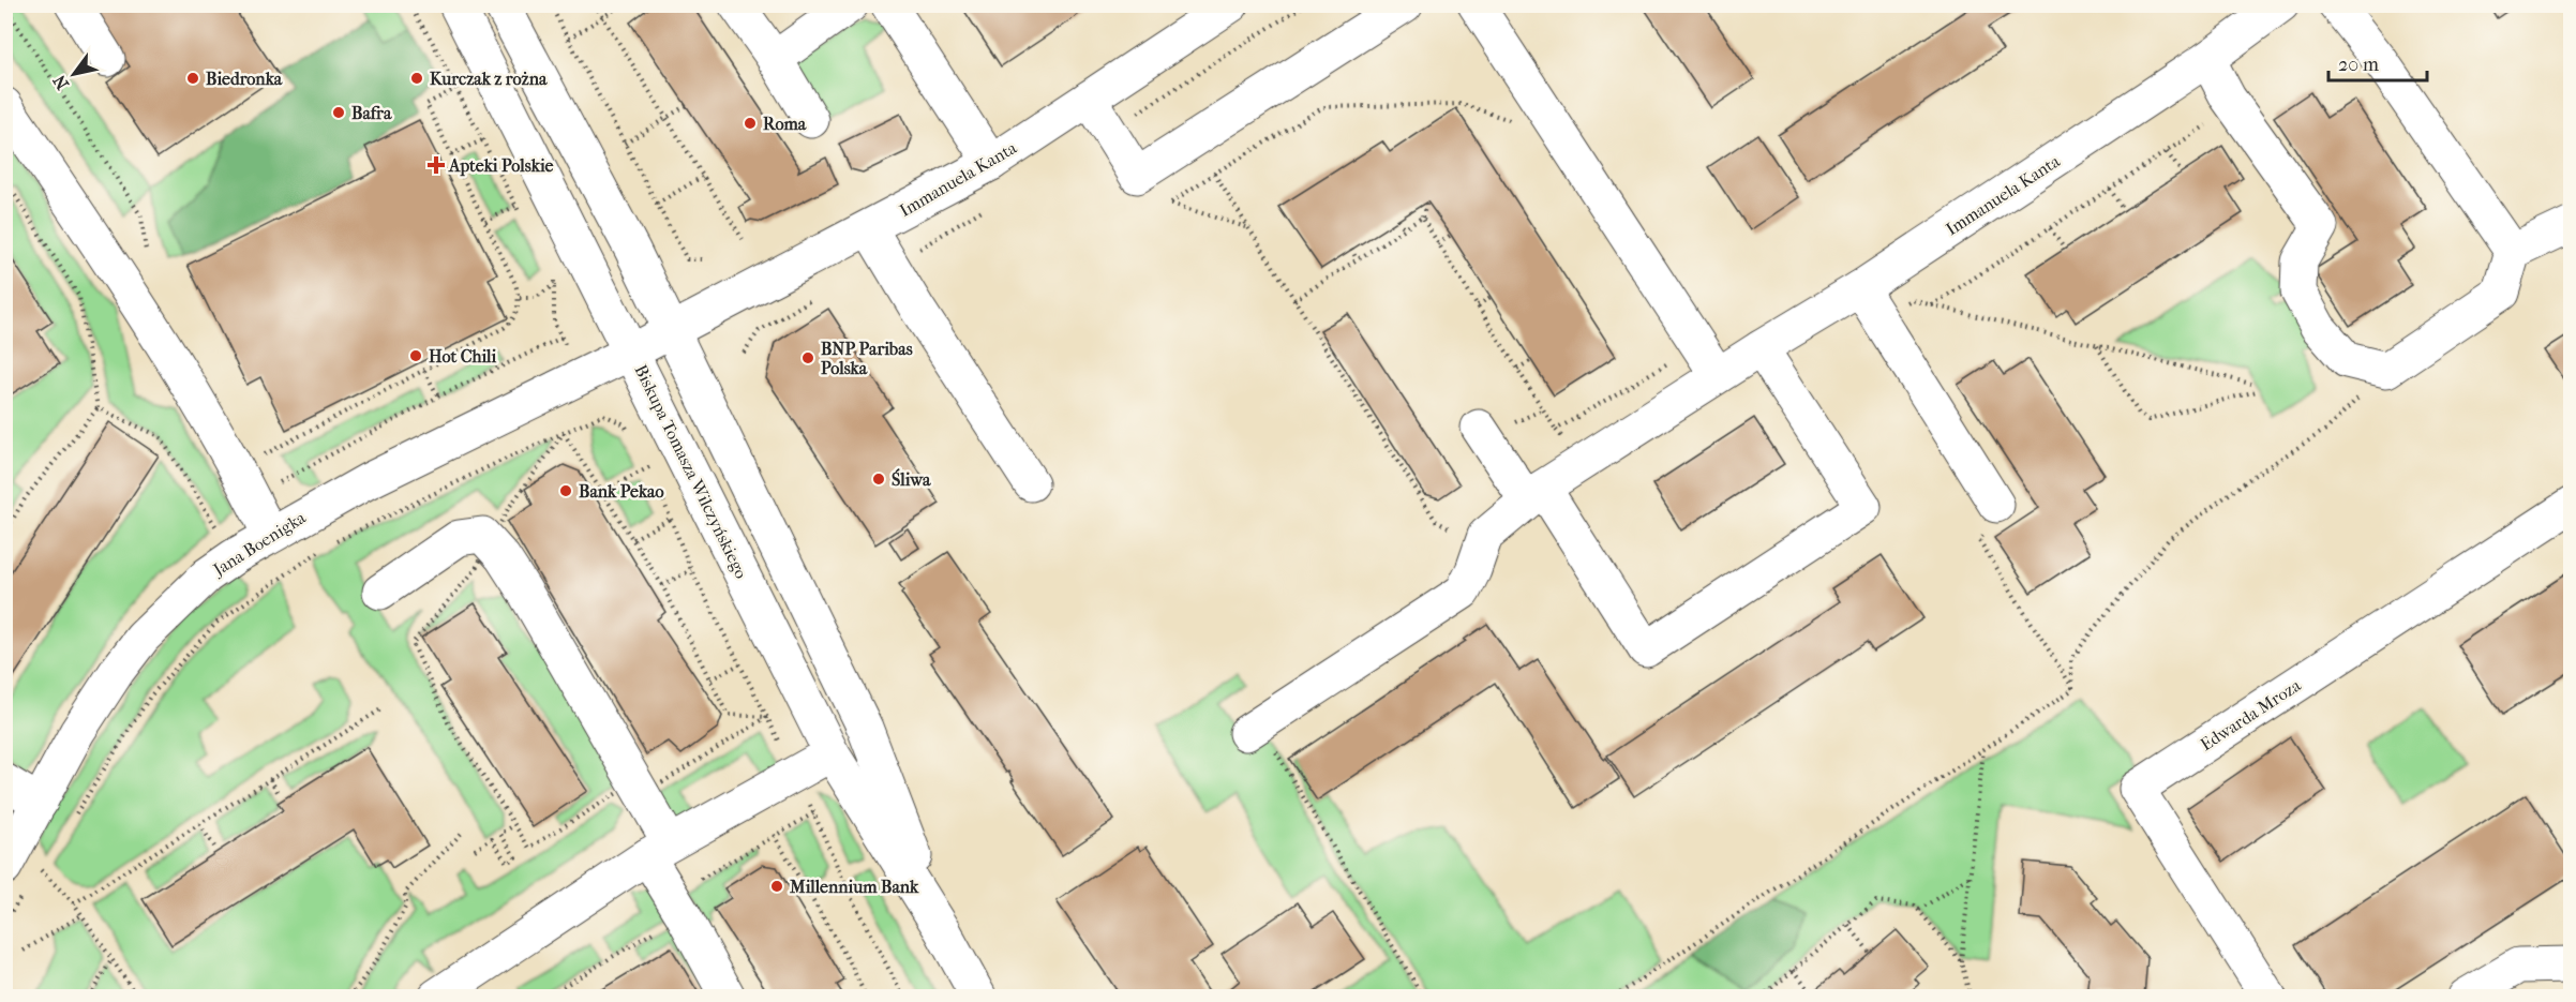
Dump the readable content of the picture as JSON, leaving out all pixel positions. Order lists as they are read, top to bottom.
{
  "streets": {
    "street": [
      "Immanuela Kanta",
      "Biskupa Tomasza Wilczyńskiego",
      "Jana Boenigka",
      "Edwarda Mroza"
    ]
  },
  "crossings": [
    ["Immanuela Kanta", "Biskupa Tomasza Wilczyńskiego"],
    ["Immanuela Kanta", "Jana Boenigka"],
    ["Biskupa Tomasza Wilczyńskiego", "Jana Boenigka"]
  ],
  "places": {
    "other": [
      "Biedronka",
      "Kurczak z rożna",
      "Bafra",
      "Roma",
      "Hot Chili",
      "BNP Paribas Polska",
      "Śliwa",
      "Bank Pekao",
      "Millennium Bank"
    ],
    "health": ["Apteki Polskie"]
  },
  "scale_bar": "20 m",
  "north": "bottom left"
}
